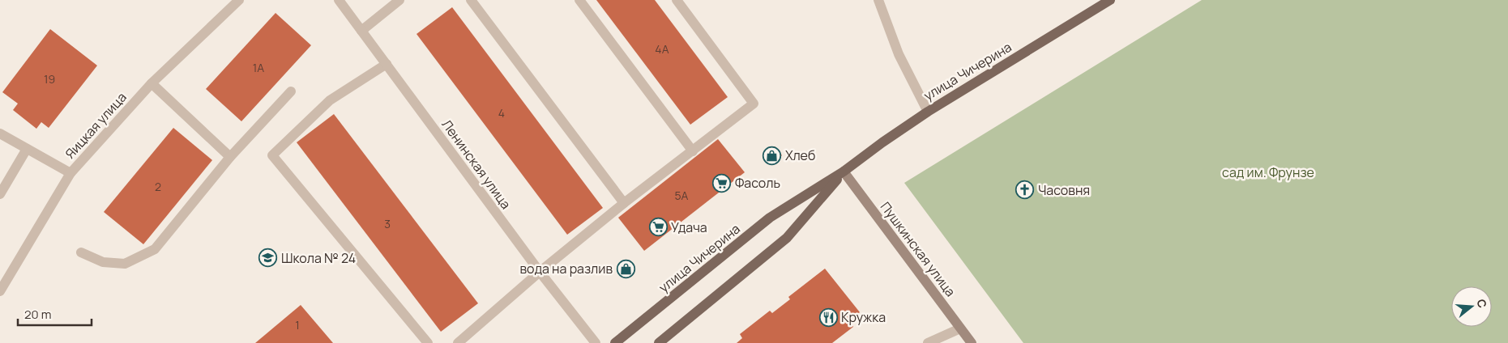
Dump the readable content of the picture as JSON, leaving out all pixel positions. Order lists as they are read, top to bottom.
{
  "streets": {
    "main road": ["улица Чичерина", "Пушкинская улица"],
    "street": ["Яицкая улица", "Ленинская улица"]
  },
  "crossings": [
    ["улица Чичерина", "Пушкинская улица"]
  ],
  "parks": ["сад им. Фрунзе"],
  "places": {
    "shop": ["Хлеб", "вода на разлив"],
    "supermarket": ["Фасоль", "Удача"],
    "church": ["Часовня"],
    "school or university": ["Школа № 24"],
    "restaurant": ["Кружка"]
  },
  "house_numbers": [
    "4А",
    "1А",
    "19",
    "4",
    "2",
    "5А",
    "3",
    "1"
  ],
  "scale_bar": "20 m",
  "north": "right"
}
